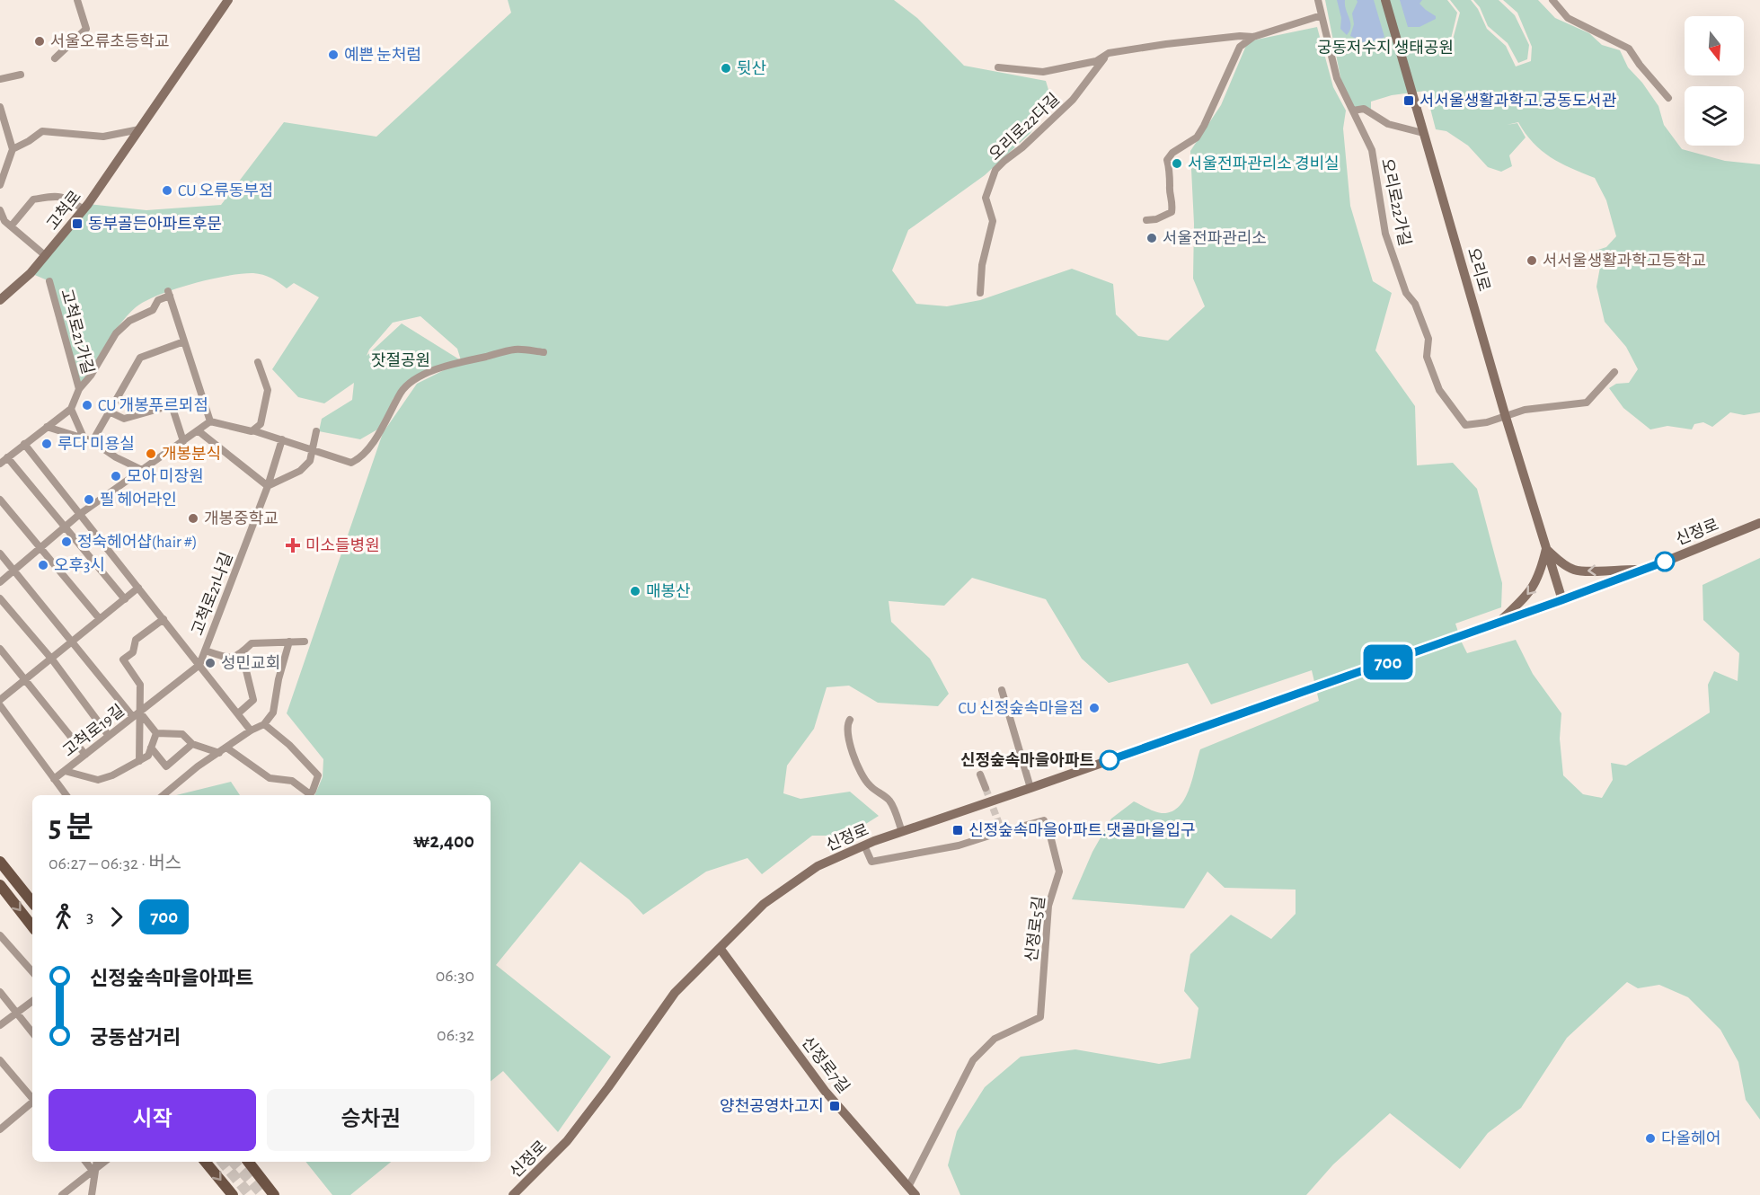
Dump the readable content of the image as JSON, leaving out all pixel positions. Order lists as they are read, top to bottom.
{
  "streets": {
    "main road": [
      "고척로",
      "오리로",
      "신정로",
      "신정로7길"
    ],
    "street": [
      "오리로22다길",
      "오리로22가길",
      "고척로21가길",
      "고척로21나길",
      "고척로19길",
      "신정로5길"
    ]
  },
  "crossings": [
    ["오리로22다길", "오리로22가길"],
    ["오리로22가길", "오리로"],
    ["오리로", "신정로"],
    ["신정로", "신정로5길"],
    ["신정로", "신정로7길"],
    ["고척로21나길", "고척로19길"],
    ["신정로5길", "신정로7길"]
  ],
  "parks": ["궁동저수지 생태공원", "잣절공원"],
  "places": {
    "other": [
      "서울오류초등학교",
      "예쁜 눈처럼",
      "뒷산",
      "서울전파관리소 경비실",
      "CU 오류동부점",
      "서울전파관리소",
      "서서울생활과학고등학교",
      "CU 개봉푸르뫼점",
      "루다 미용실",
      "개봉분식",
      "모아 미장원",
      "필 헤어라인",
      "개봉중학교",
      "정숙헤어샵(hair #)",
      "오후3시",
      "매봉산",
      "성민교회",
      "CU 신정숲속마을점",
      "신정숲속마을아파트",
      "다올헤어"
    ],
    "transit": [
      "서서울생활과학고.궁동도서관",
      "동부골든아파트후문",
      "신정숲속마을아파트.댓골마을입구",
      "양천공영차고지"
    ],
    "health": ["미소들병원"]
  },
  "lines": ["bus line 700"],
  "north": "bottom",
  "page": {
    "on_map": "700",
    "heading": ["5 분", "06:27 – 06:32 · 버스", "₩2,400"],
    "legs": ["3", "700"],
    "list": [
      {
        "name": "신정숲속마을아파트",
        "value": "06:30"
      },
      {
        "name": "궁동삼거리",
        "value": "06:32"
      }
    ],
    "buttons": ["시작", "승차권"]
  }
}
